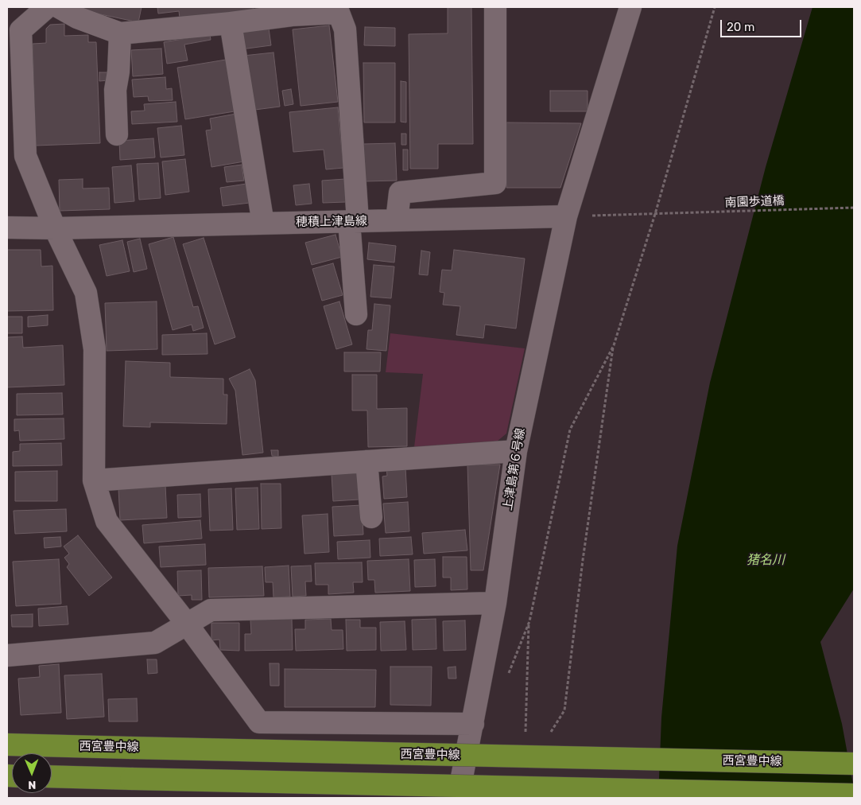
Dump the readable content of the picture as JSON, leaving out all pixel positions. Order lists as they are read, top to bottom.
{
  "streets": {
    "main road": ["西宮豊中線"],
    "street": ["穂積上津島線", "上津島第６号線"],
    "path": ["南園歩道橋"]
  },
  "crossings": [
    ["穂積上津島線", "上津島第６号線"]
  ],
  "water": ["猪名川"],
  "scale_bar": "20 m",
  "north": "bottom"
}
